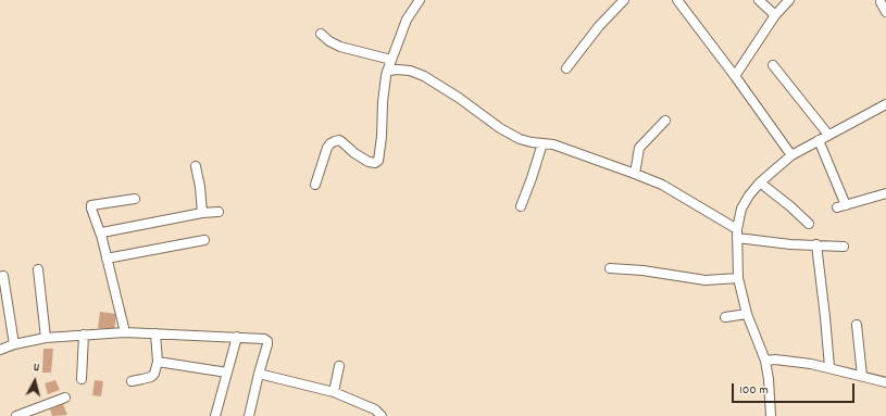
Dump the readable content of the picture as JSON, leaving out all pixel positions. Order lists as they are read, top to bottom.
{
  "scale_bar": "100 m",
  "north": "top"
}
